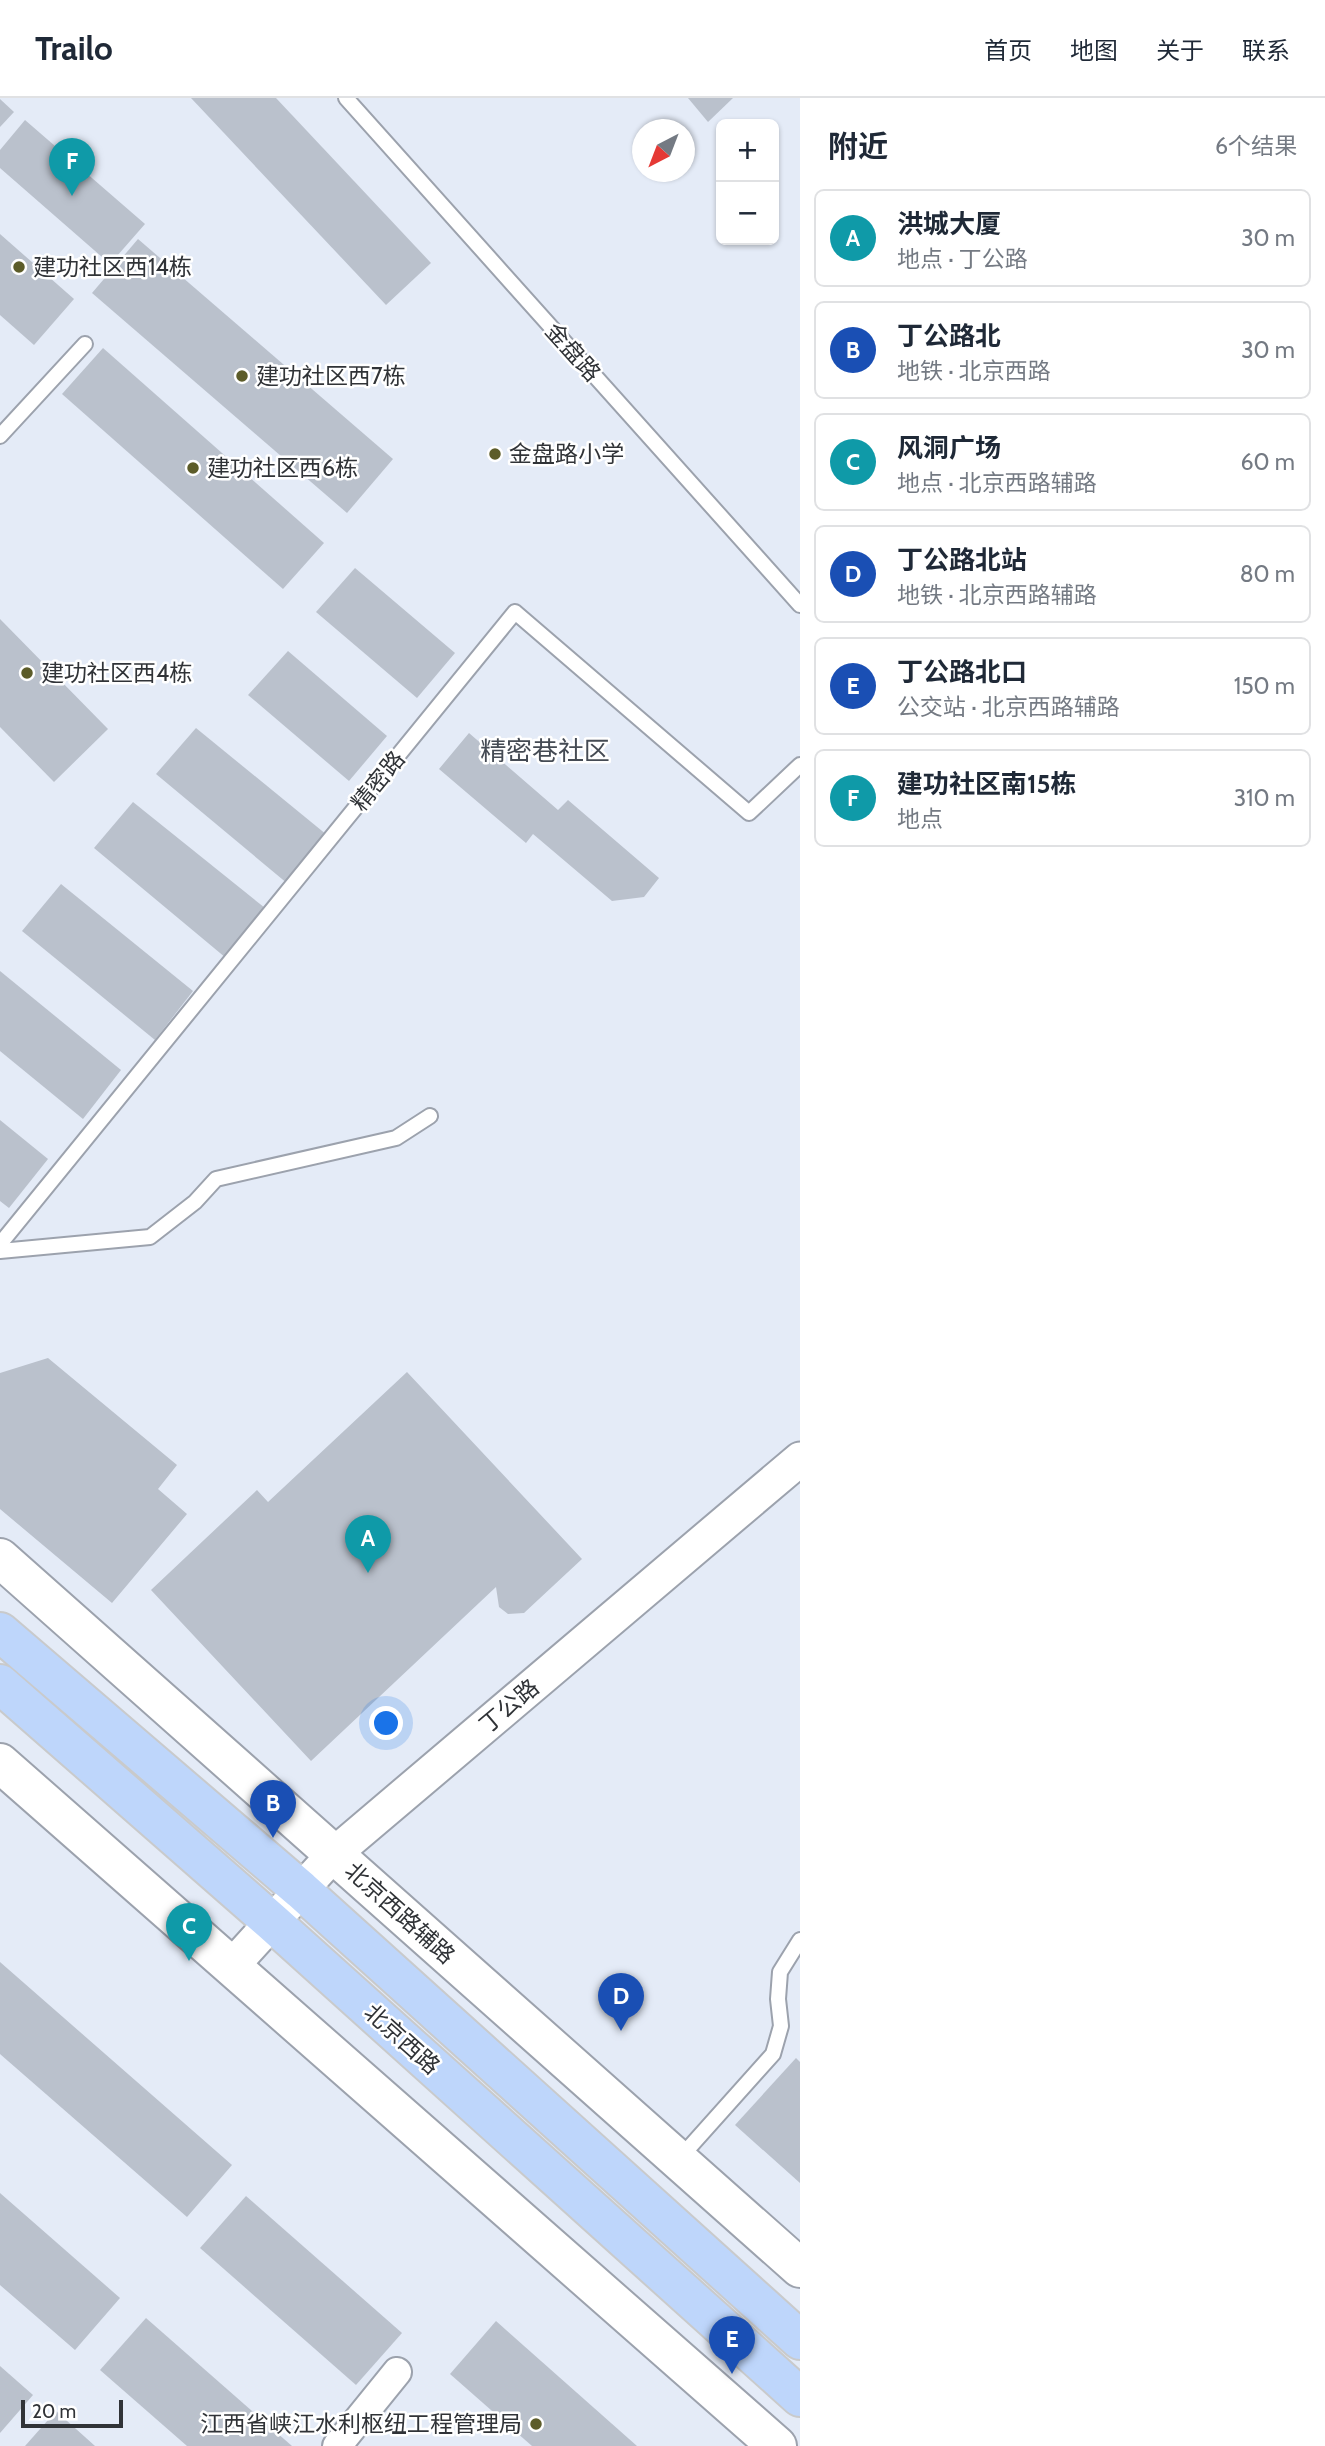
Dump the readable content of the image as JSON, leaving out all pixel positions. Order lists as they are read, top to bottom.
{
  "streets": {
    "main road": ["北京西路辅路", "北京西路"],
    "street": ["丁公路"],
    "lane": ["金盘路", "精密路"]
  },
  "crossings": [
    ["丁公路", "北京西路辅路"],
    ["丁公路", "北京西路"]
  ],
  "districts": ["精密巷社区"],
  "places": [
    "建功社区西14栋",
    "建功社区西7栋",
    "金盘路小学",
    "建功社区西6栋",
    "建功社区西4栋",
    "江西省峡江水利枢纽工程管理局"
  ],
  "scale_bar": "20 m",
  "north": "bottom left",
  "page": {
    "header": "Trailo",
    "nav": [
      "首页",
      "地图",
      "关于",
      "联系"
    ],
    "heading": ["附近", "6个结果"],
    "map_buttons": ["+", "−"],
    "pins": [
      "F",
      "A",
      "B",
      "C",
      "D",
      "E"
    ],
    "list": [
      {
        "mark": "A",
        "name": "洪城大厦",
        "note": "地点 · 丁公路",
        "value": "30 m"
      },
      {
        "mark": "B",
        "name": "丁公路北",
        "note": "地铁 · 北京西路",
        "value": "30 m"
      },
      {
        "mark": "C",
        "name": "风洞广场",
        "note": "地点 · 北京西路辅路",
        "value": "60 m"
      },
      {
        "mark": "D",
        "name": "丁公路北站",
        "note": "地铁 · 北京西路辅路",
        "value": "80 m"
      },
      {
        "mark": "E",
        "name": "丁公路北口",
        "note": "公交站 · 北京西路辅路",
        "value": "150 m"
      },
      {
        "mark": "F",
        "name": "建功社区南15栋",
        "note": "地点",
        "value": "310 m"
      }
    ],
    "scale": "20 m"
  }
}
